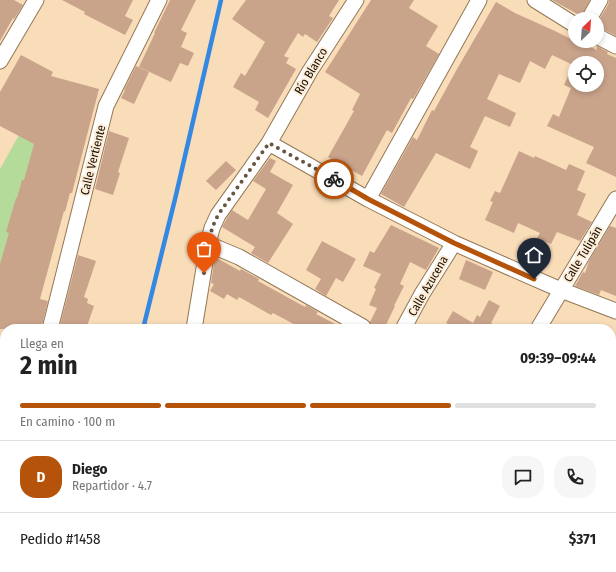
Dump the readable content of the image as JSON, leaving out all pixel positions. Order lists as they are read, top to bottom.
{
  "streets": {
    "street": [
      "Río Blanco",
      "Calle Vertiente",
      "Calle Tulipán",
      "Calle Azucena"
    ]
  },
  "north": "top right",
  "page": {
    "heading": ["2 min", "Llega en", "09:39–09:44"],
    "panel": [
      "Diego",
      "Repartidor · 4.7",
      "Pedido #1458",
      "$371"
    ],
    "bar": "En camino · 100 m",
    "round": "D"
  }
}
